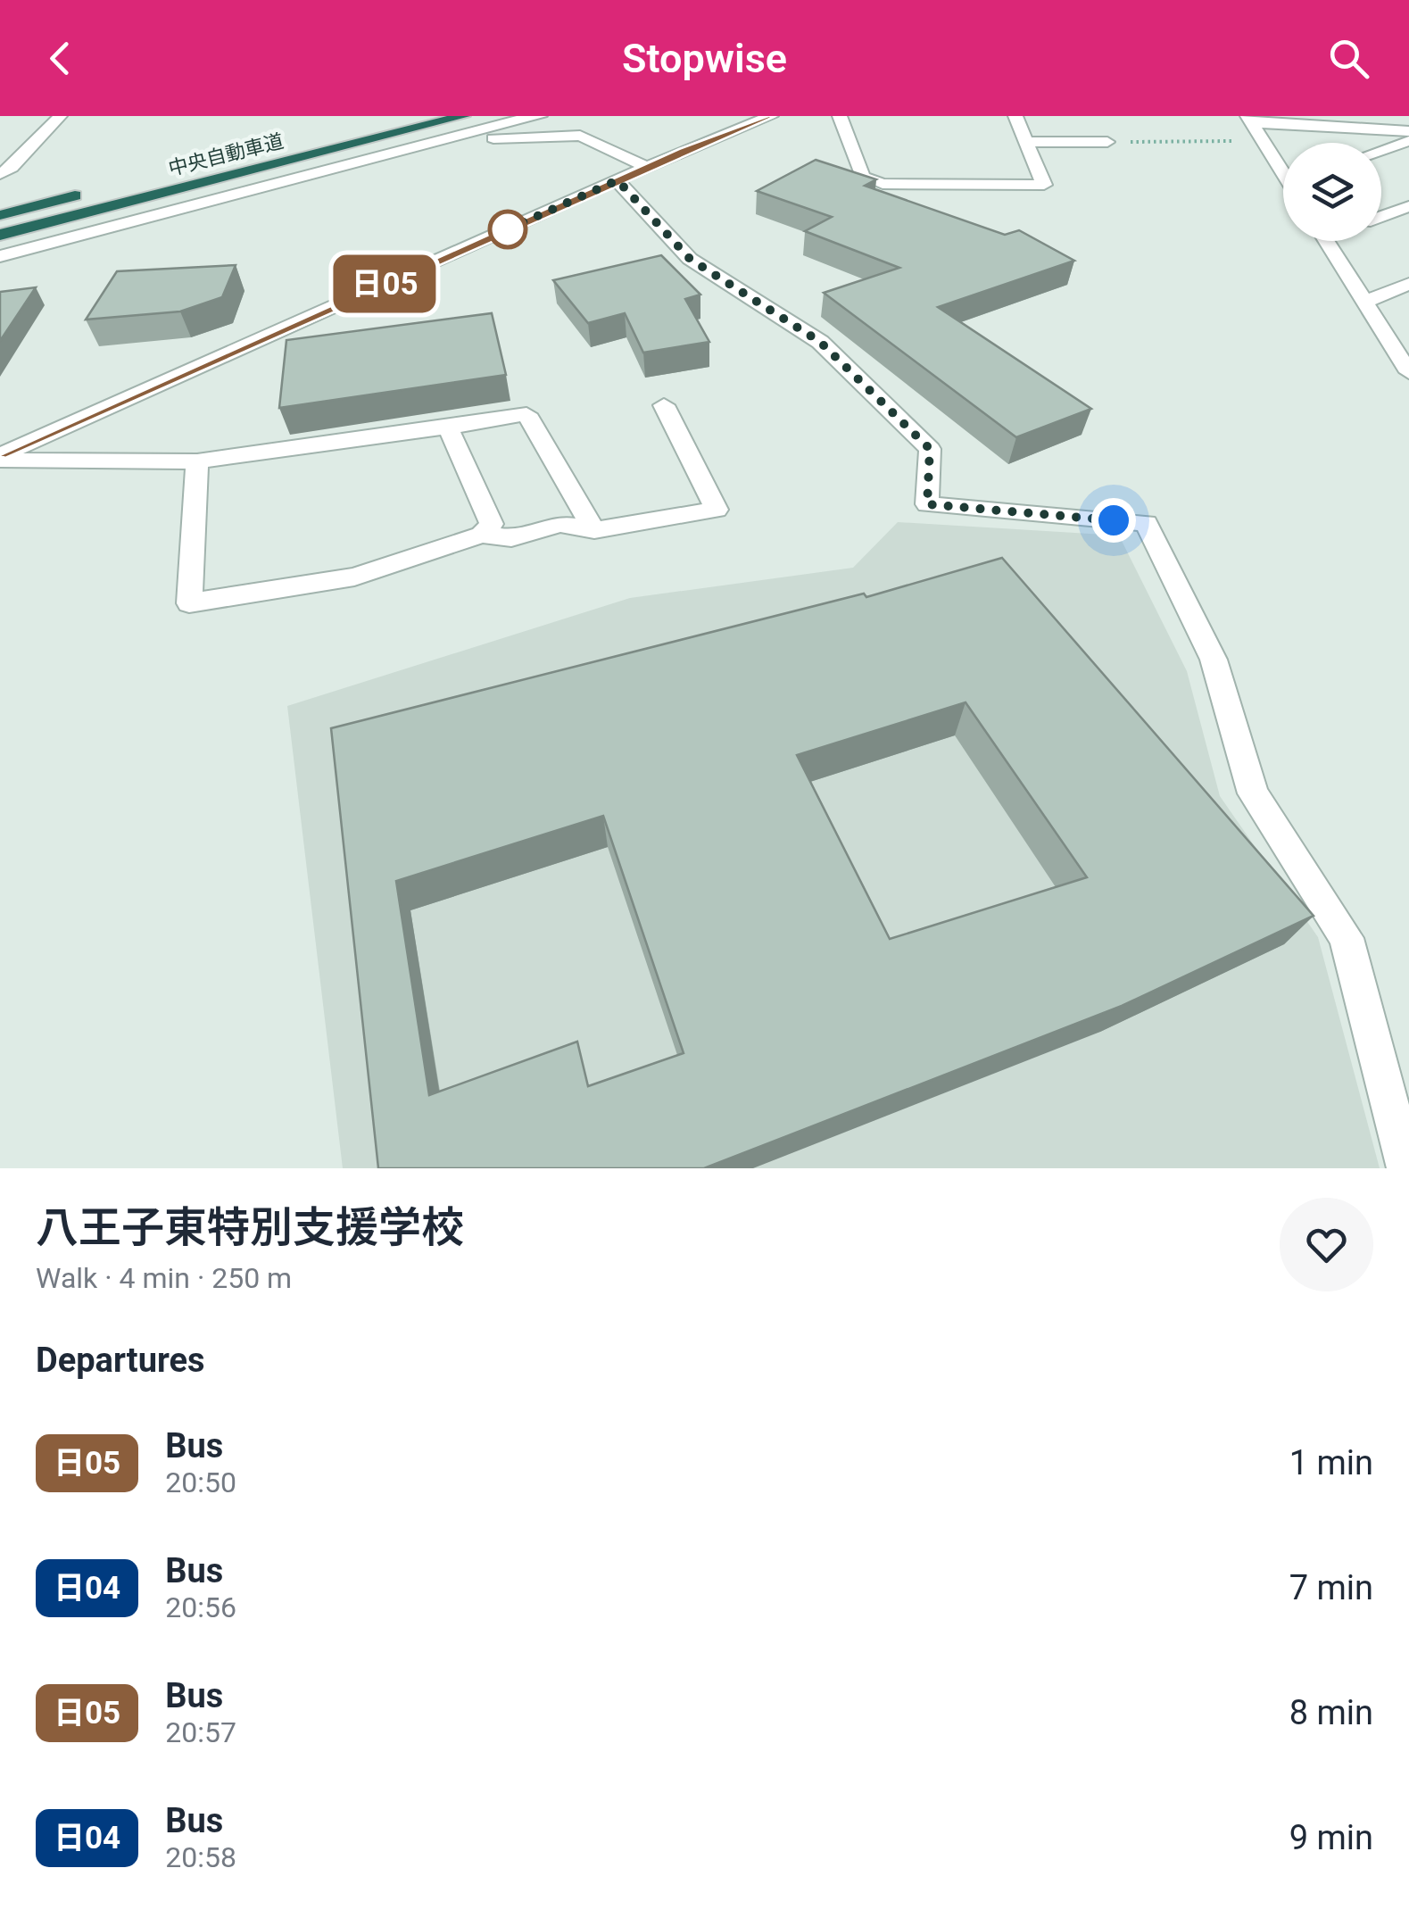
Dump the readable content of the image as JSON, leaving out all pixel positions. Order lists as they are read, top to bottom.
{
  "streets": {
    "highway": ["中央自動車道"]
  },
  "lines": ["bus line 日05"],
  "page": {
    "header": "Stopwise",
    "on_map": "日05",
    "heading": [
      ["八王子東特別支援学校", "Walk · 4 min · 250 m"],
      "Departures"
    ],
    "list": [
      {
        "mark": "日05",
        "name": "Bus",
        "note": "20:50",
        "value": "1 min"
      },
      {
        "mark": "日04",
        "name": "Bus",
        "note": "20:56",
        "value": "7 min"
      },
      {
        "mark": "日05",
        "name": "Bus",
        "note": "20:57",
        "value": "8 min"
      },
      {
        "mark": "日04",
        "name": "Bus",
        "note": "20:58",
        "value": "9 min"
      }
    ]
  }
}
